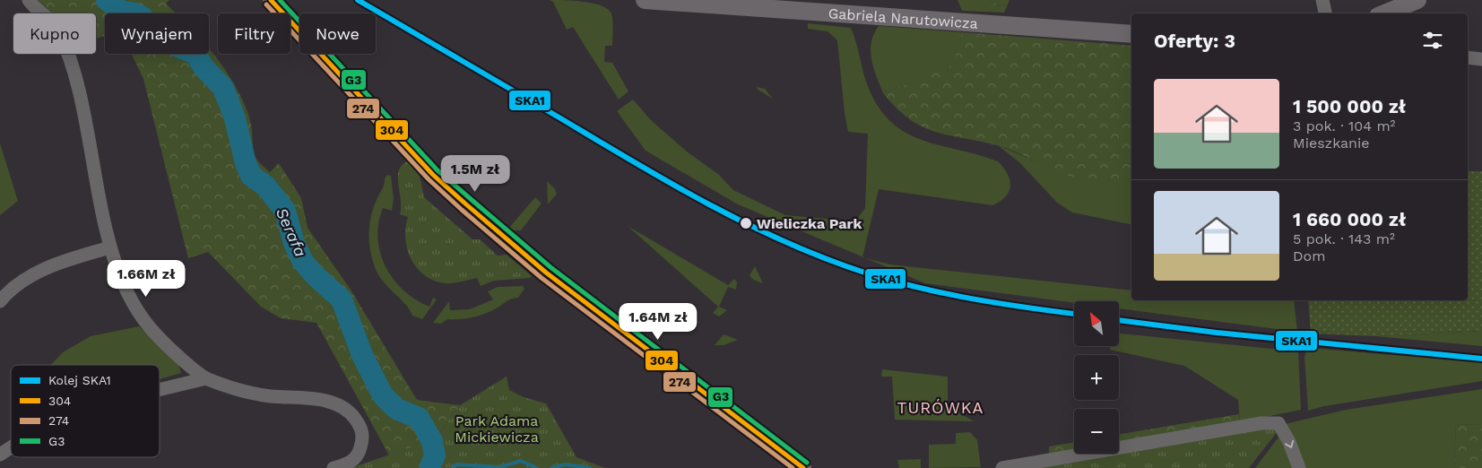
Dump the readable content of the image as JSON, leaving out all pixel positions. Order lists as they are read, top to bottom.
{
  "streets": {
    "main road": ["Gabriela Narutowicza"]
  },
  "districts": ["TURÓWKA"],
  "water": ["Serafa"],
  "parks": ["Park Adama Mickiewicza"],
  "places": ["Wieliczka Park"],
  "lines": [
    "rail line SKA1",
    "transit line 304",
    "transit line G3",
    "transit line 274"
  ],
  "legend": [
    "Kolej SKA1",
    "304",
    "274",
    "G3"
  ],
  "north": "top left",
  "page": {
    "chip": [
      "Kupno",
      "Wynajem",
      "Filtry",
      "Nowe"
    ],
    "heading": "Oferty: 3",
    "list": [
      {
        "name": "1 500 000 zł",
        "note": "3 pok. · 104 m² · Mieszkanie"
      },
      {
        "name": "1 660 000 zł",
        "note": "5 pok. · 143 m² · Dom"
      }
    ],
    "price": ["1.5M zł", "1.66M zł", "1.64M zł"],
    "map_buttons": ["+", "−"]
  }
}
